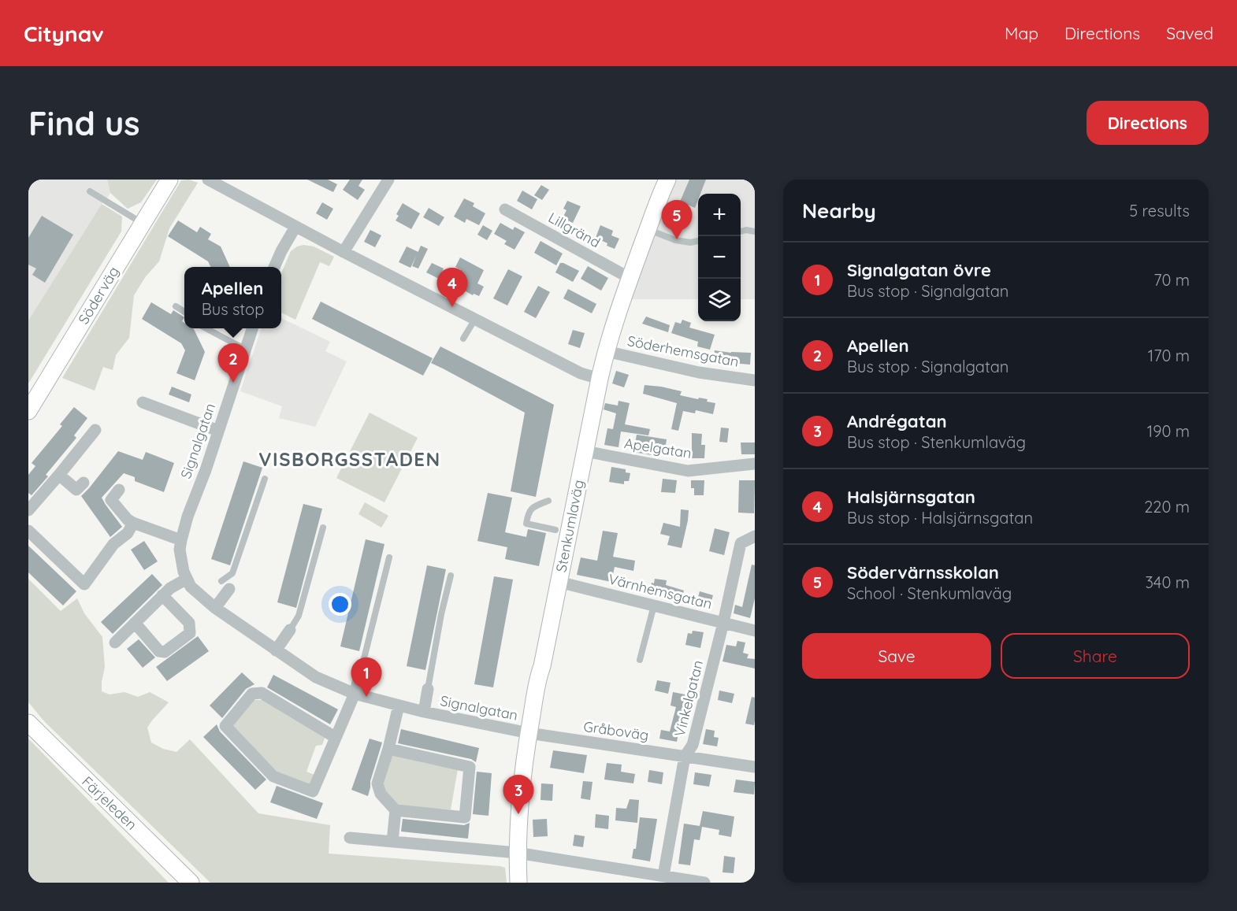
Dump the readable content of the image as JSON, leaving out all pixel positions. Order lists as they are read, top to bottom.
{
  "streets": {
    "street": [
      "Lillgränd",
      "Söderväg",
      "Söderhemsgatan",
      "Signalgatan",
      "Apelgatan",
      "Stenkumlaväg",
      "Värnhemsgatan",
      "Vinkelgatan",
      "Gråboväg",
      "Färjeleden"
    ]
  },
  "crossings": [
    ["Lillgränd", "Stenkumlaväg"],
    ["Söderhemsgatan", "Stenkumlaväg"],
    ["Signalgatan", "Stenkumlaväg"],
    ["Signalgatan", "Gråboväg"],
    ["Apelgatan", "Stenkumlaväg"],
    ["Stenkumlaväg", "Värnhemsgatan"],
    ["Stenkumlaväg", "Gråboväg"],
    ["Värnhemsgatan", "Vinkelgatan"],
    ["Vinkelgatan", "Gråboväg"]
  ],
  "districts": ["VISBORGSSTADEN"],
  "page": {
    "header": "Citynav",
    "nav": ["Map", "Directions", "Saved"],
    "buttons": [
      "Directions",
      ["Save", "Share"]
    ],
    "title": "Find us",
    "heading": ["Nearby", "5 results"],
    "map_buttons": ["+", "−"],
    "pins": [
      "5",
      "4",
      "2",
      "1",
      "3"
    ],
    "list": [
      {
        "mark": "1",
        "name": "Signalgatan övre",
        "note": "Bus stop · Signalgatan",
        "value": "70 m"
      },
      {
        "mark": "2",
        "name": "Apellen",
        "note": "Bus stop · Signalgatan",
        "value": "170 m"
      },
      {
        "mark": "3",
        "name": "Andrégatan",
        "note": "Bus stop · Stenkumlaväg",
        "value": "190 m"
      },
      {
        "mark": "4",
        "name": "Halsjärnsgatan",
        "note": "Bus stop · Halsjärnsgatan",
        "value": "220 m"
      },
      {
        "mark": "5",
        "name": "Södervärnsskolan",
        "note": "School · Stenkumlaväg",
        "value": "340 m"
      }
    ],
    "popup": ["Apellen", "Bus stop"]
  }
}
